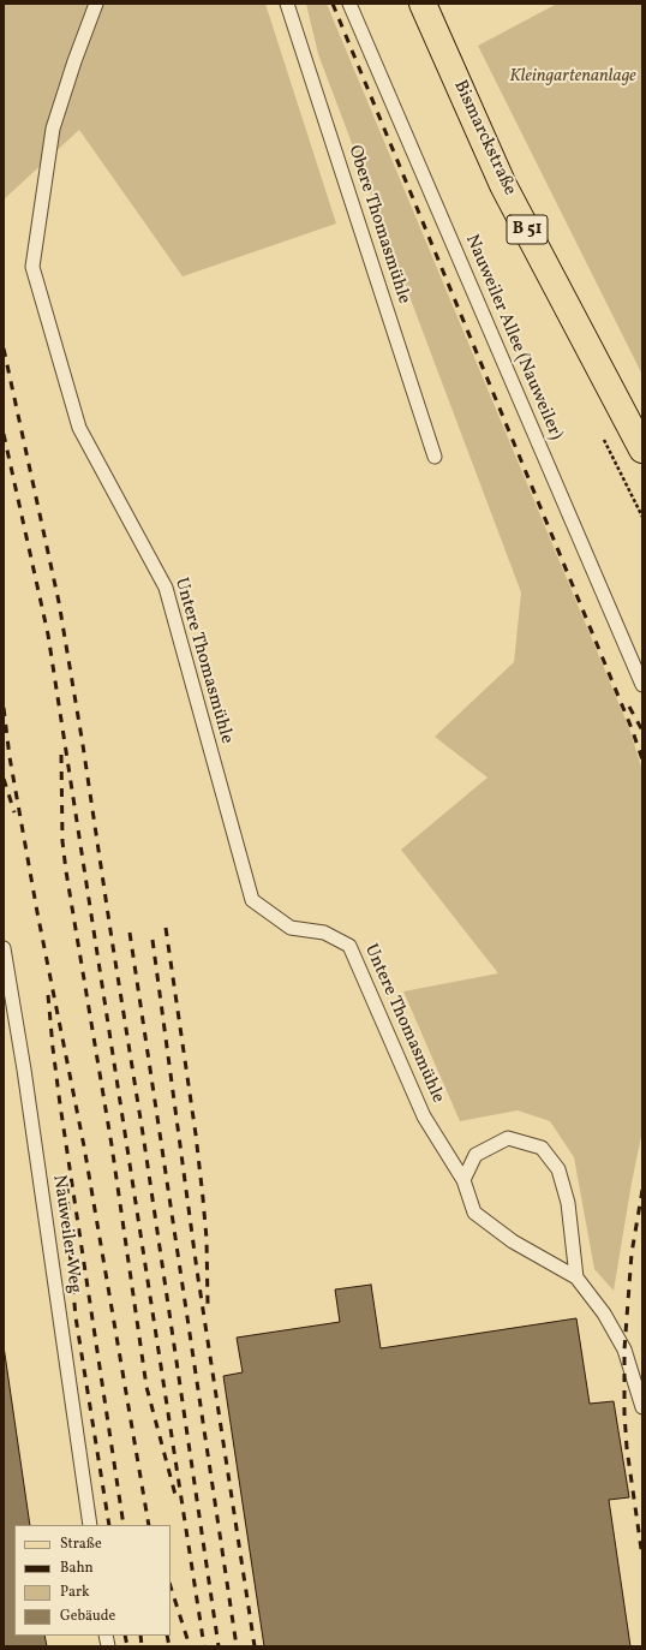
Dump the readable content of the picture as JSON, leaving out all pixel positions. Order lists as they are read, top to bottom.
{
  "streets": {
    "main road": ["Bismarckstraße", "B 51"],
    "lane": [
      "Obere Thomasmühle",
      "Nauweiler Allee (Nauweiler)",
      "Untere Thomasmühle",
      "Nauweiler Weg"
    ]
  },
  "parks": ["Kleingartenanlage"],
  "legend": [
    "Straße",
    "Bahn",
    "Park",
    "Gebäude"
  ]
}
